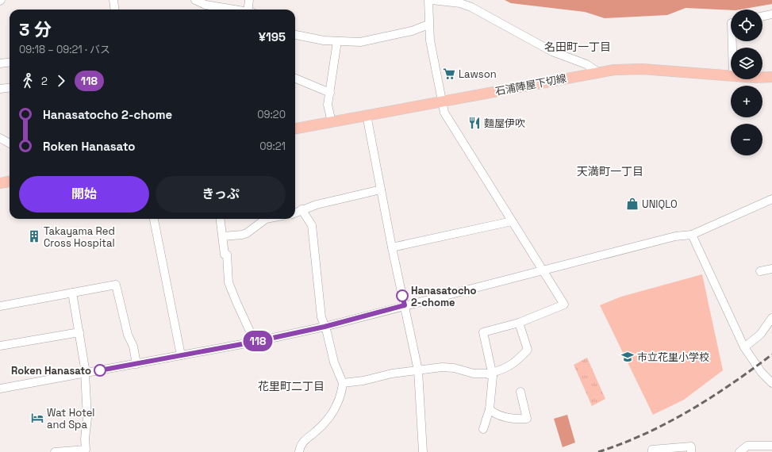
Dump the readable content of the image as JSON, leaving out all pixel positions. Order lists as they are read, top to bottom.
{
  "streets": {
    "main road": ["石浦陣屋下切線"]
  },
  "districts": ["名田町一丁目", "天満町一丁目", "花里町二丁目"],
  "places": {
    "supermarket": ["Lawson"],
    "restaurant": ["麵屋伊吹"],
    "shop": ["UNIQLO"],
    "building": ["Takayama Red Cross Hospital"],
    "other": ["Hanasatocho 2-chome", "Roken Hanasato"],
    "school or university": ["市立花里小学校"],
    "hotel": ["Wat Hotel and Spa"]
  },
  "lines": ["bus line 118"],
  "page": {
    "on_map": "118",
    "map_buttons": ["+", "−"],
    "heading": ["3 分", "09:18 – 09:21 · バス", "¥195"],
    "legs": ["2", "118"],
    "list": [
      {
        "name": "Hanasatocho 2-chome",
        "value": "09:20"
      },
      {
        "name": "Roken Hanasato",
        "value": "09:21"
      }
    ],
    "buttons": ["開始", "きっぷ"]
  }
}
